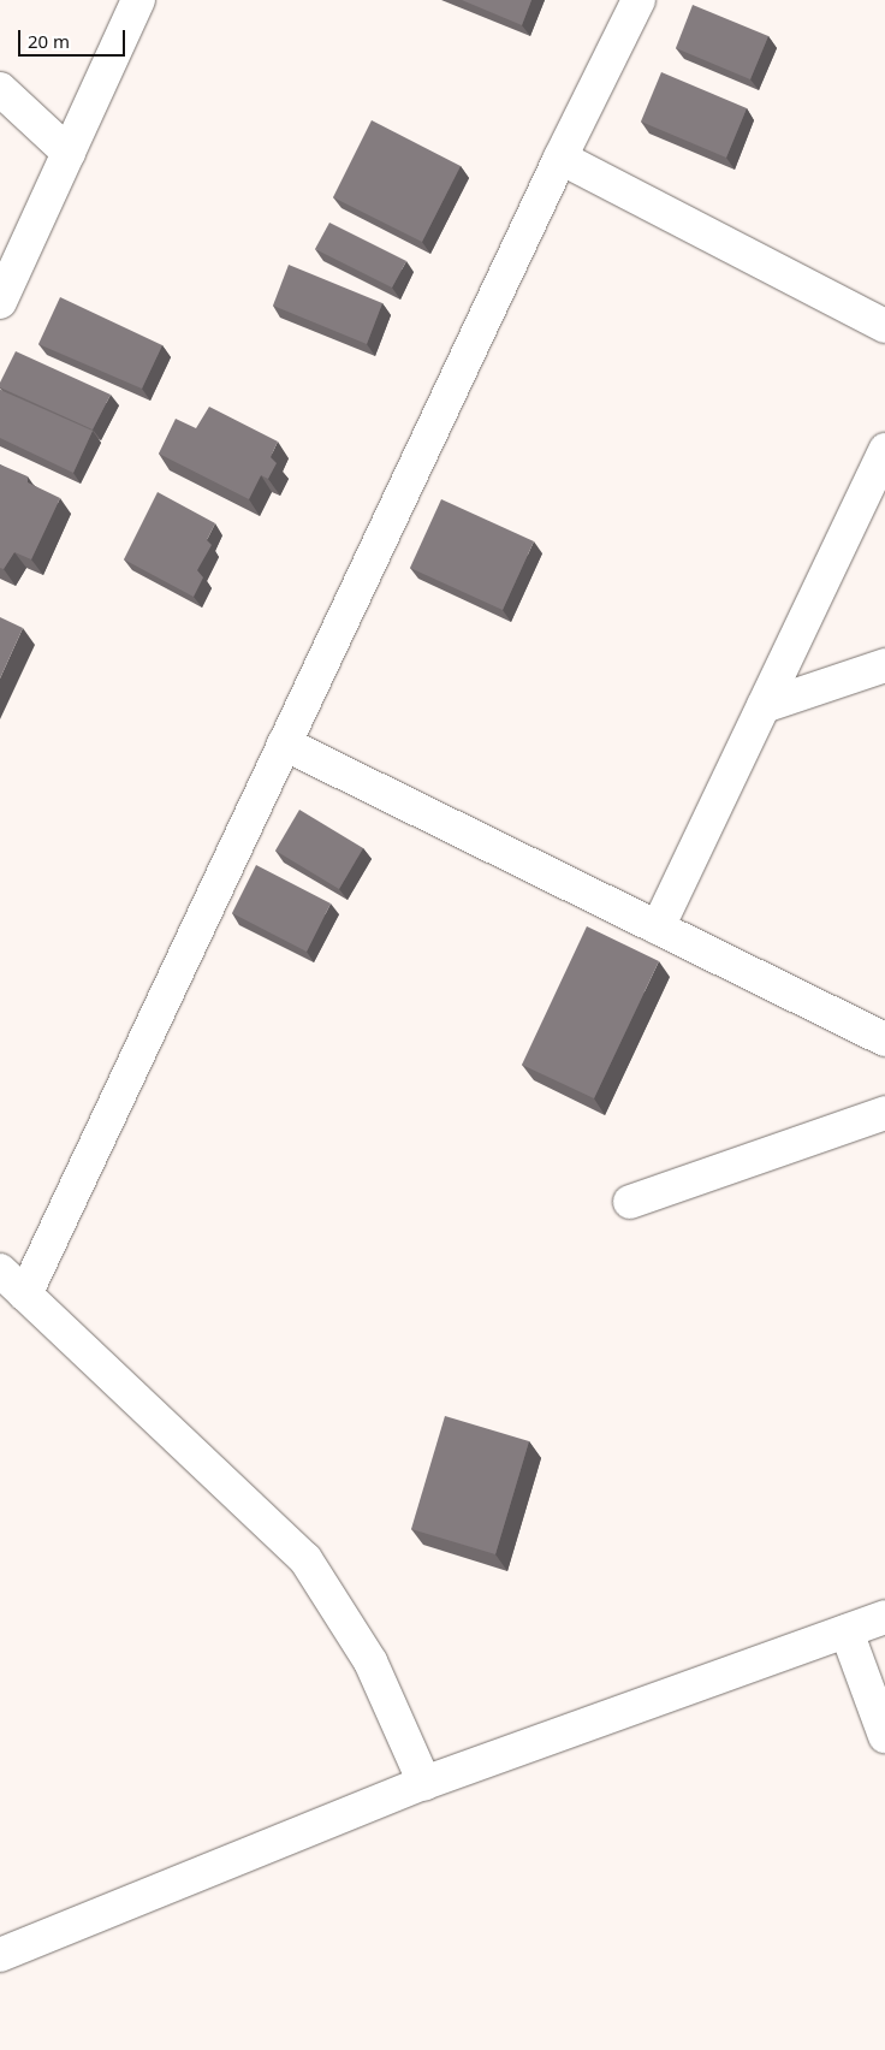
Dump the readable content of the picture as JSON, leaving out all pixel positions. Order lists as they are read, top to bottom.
{
  "scale_bar": "20 m"
}
